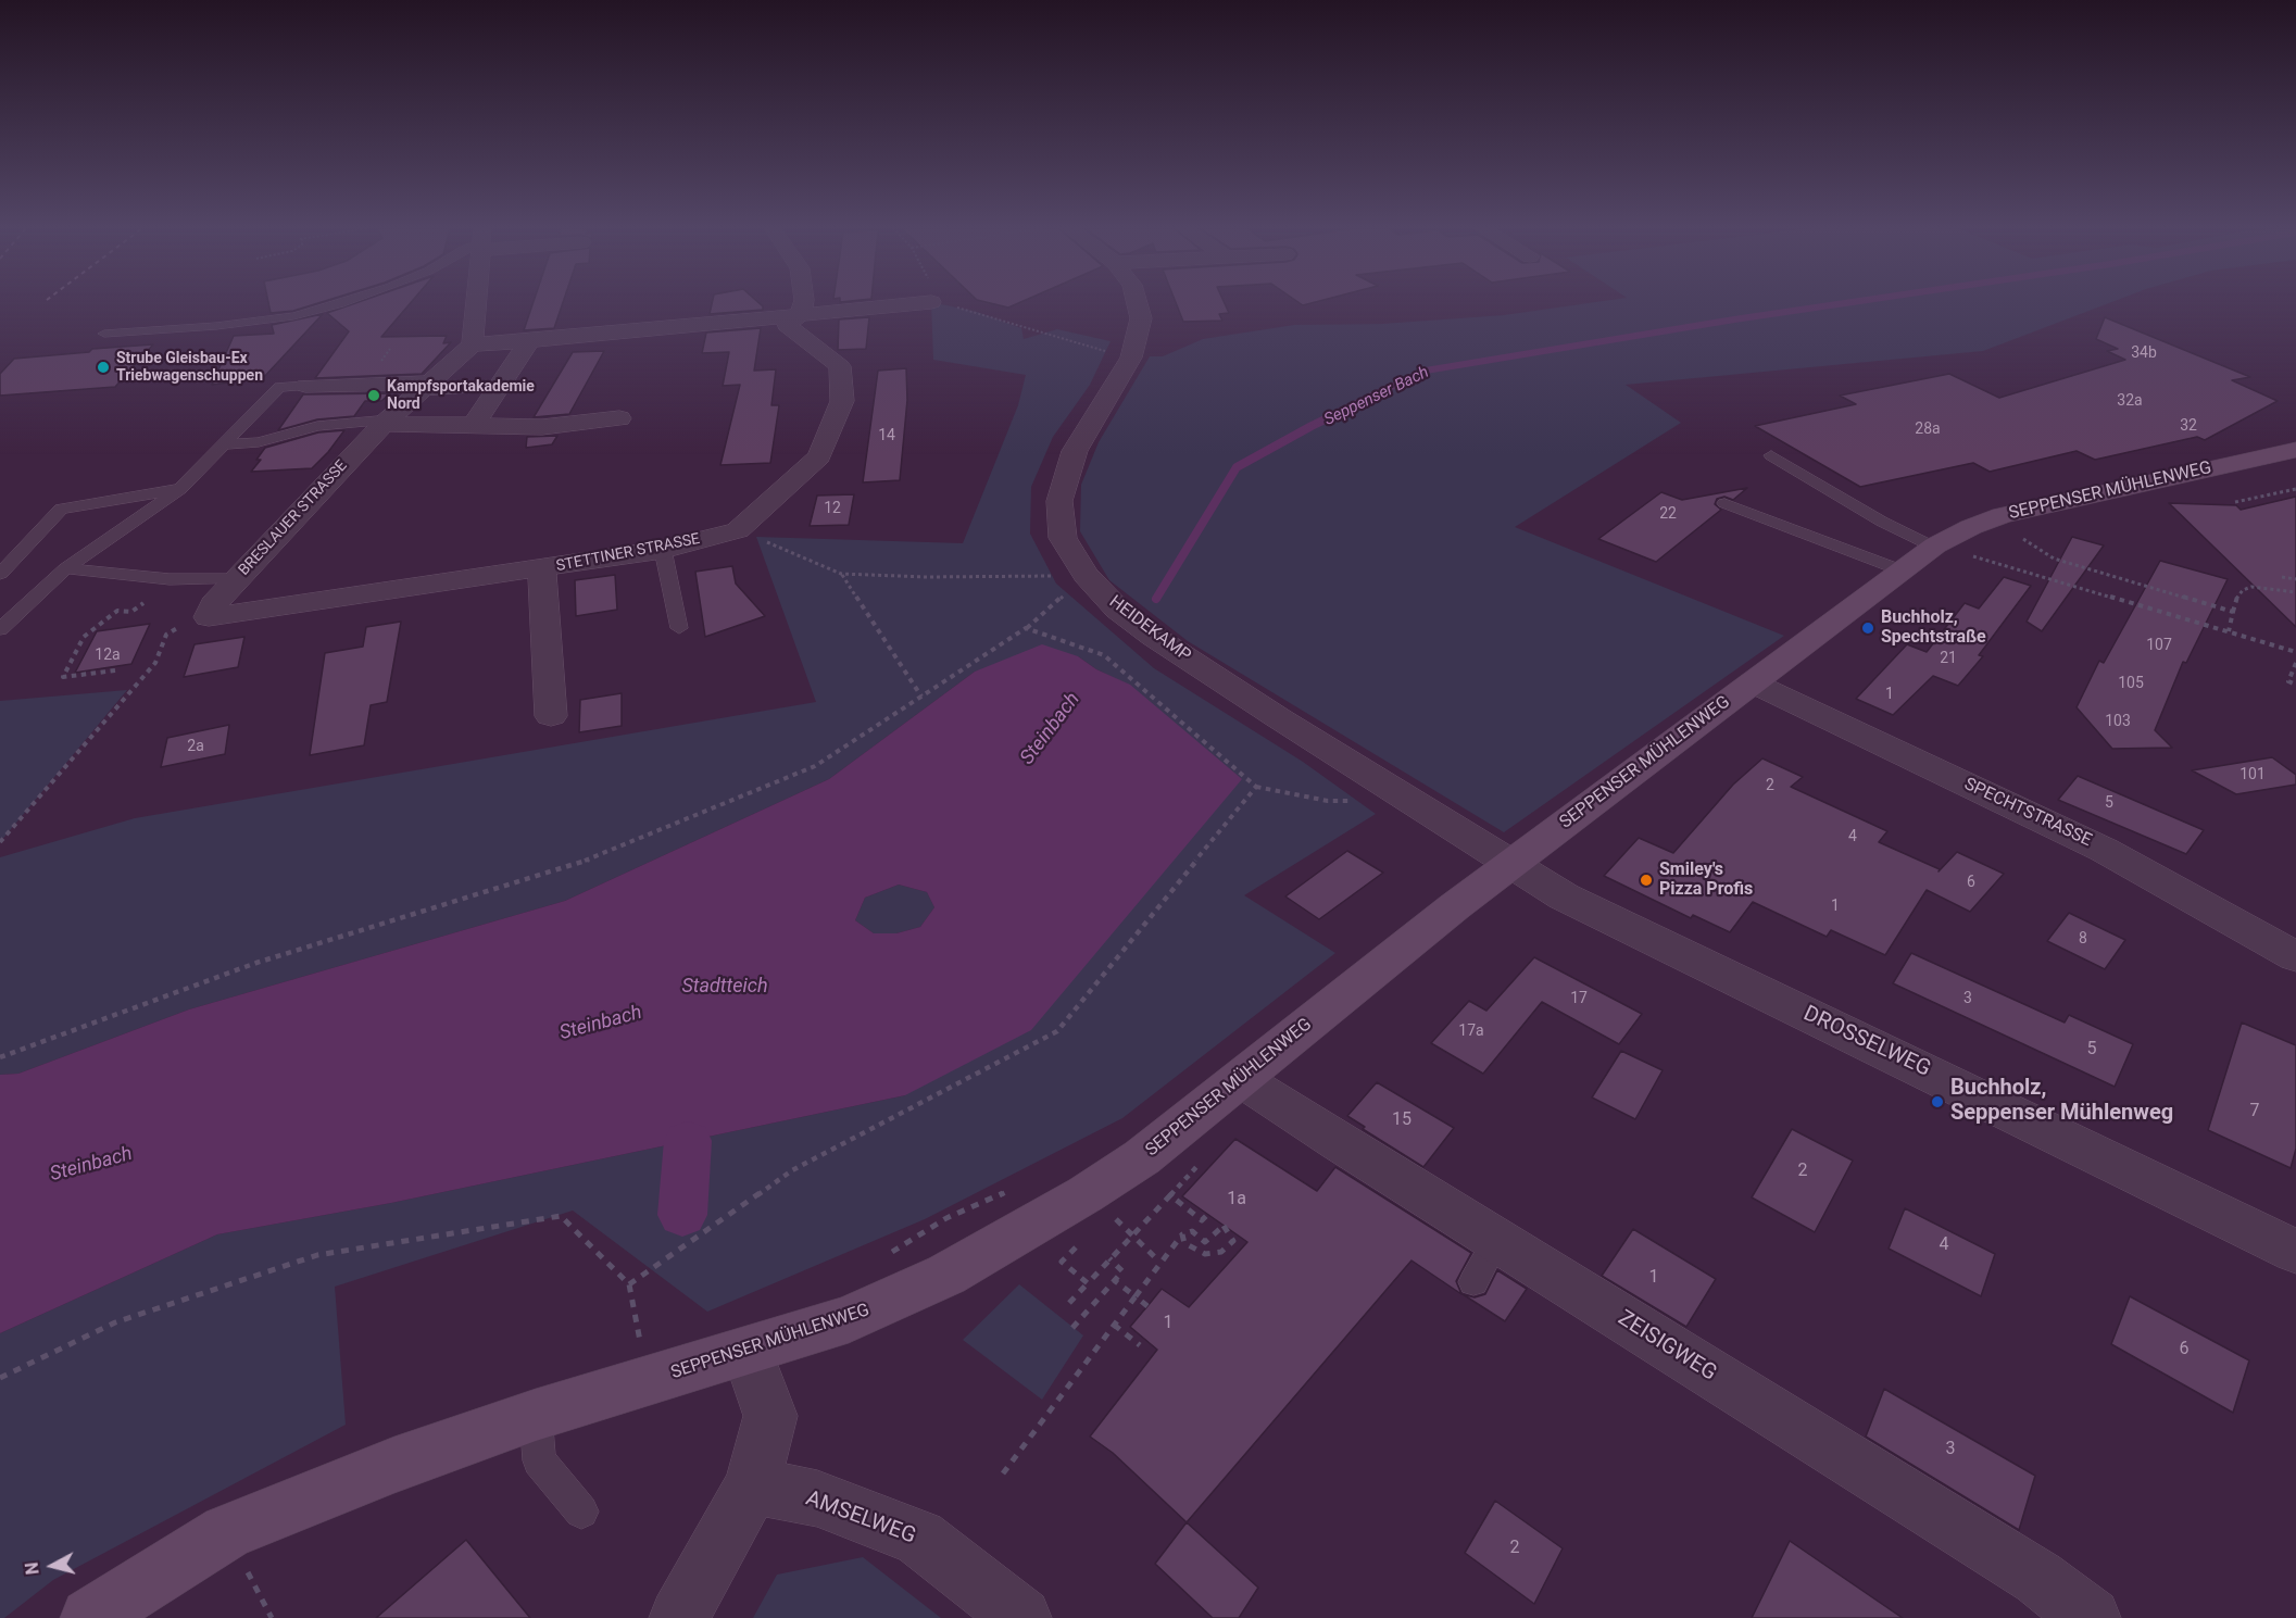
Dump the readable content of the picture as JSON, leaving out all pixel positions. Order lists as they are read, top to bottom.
{
  "streets": {
    "street": [
      "SEPPENSER MÜHLENWEG",
      "BRESLAUER STRASSE",
      "STETTINER STRASSE",
      "HEIDEKAMP",
      "SPECHTSTRASSE",
      "DROSSELWEG",
      "ZEISIGWEG",
      "AMSELWEG"
    ]
  },
  "crossings": [
    ["SEPPENSER MÜHLENWEG", "HEIDEKAMP"],
    ["SEPPENSER MÜHLENWEG", "SPECHTSTRASSE"],
    ["SEPPENSER MÜHLENWEG", "DROSSELWEG"],
    ["SEPPENSER MÜHLENWEG", "ZEISIGWEG"],
    ["BRESLAUER STRASSE", "STETTINER STRASSE"],
    ["HEIDEKAMP", "DROSSELWEG"]
  ],
  "water": ["Seppenser Bach", "Steinbach", "Stadtteich"],
  "places": [
    "Strube Gleisbau-Ex Triebwagenschuppen",
    "Kampfsportakademie Nord",
    "Buchholz, Spechtstraße",
    "Smiley's Pizza Profis",
    "Buchholz, Seppenser Mühlenweg"
  ],
  "house_numbers": [
    "34b",
    "32a",
    "32",
    "28a",
    "14",
    "12",
    "22",
    "107",
    "12a",
    "21",
    "105",
    "1",
    "103",
    "2a",
    "101",
    "2",
    "5",
    "4",
    "6",
    "1",
    "8",
    "17",
    "3",
    "17a",
    "5",
    "7",
    "15",
    "2",
    "1a",
    "4",
    "1",
    "1",
    "6",
    "3",
    "2"
  ],
  "north": "left"
}
